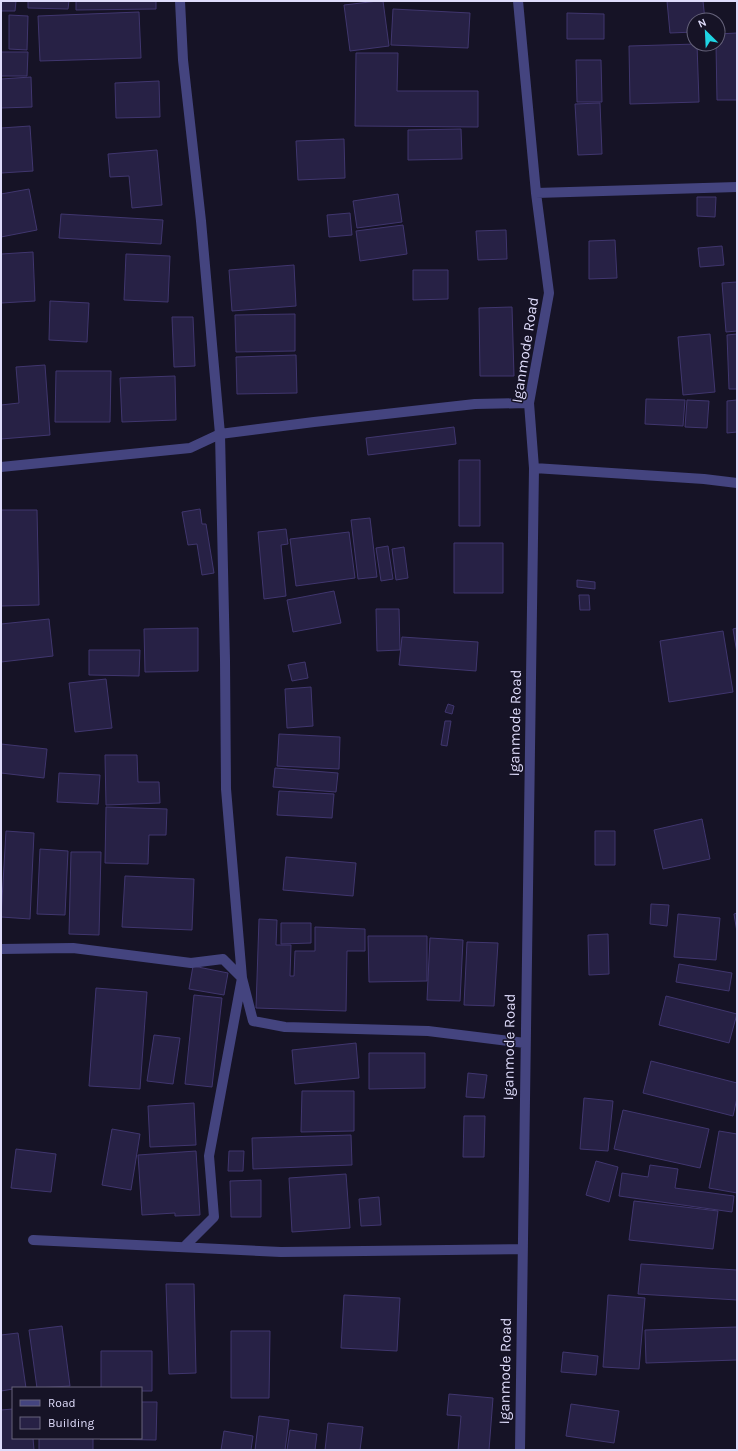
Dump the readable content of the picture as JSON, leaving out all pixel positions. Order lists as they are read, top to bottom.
{
  "streets": {
    "street": ["Iganmode Road"]
  },
  "legend": ["Road", "Building"],
  "north": "top left"
}
